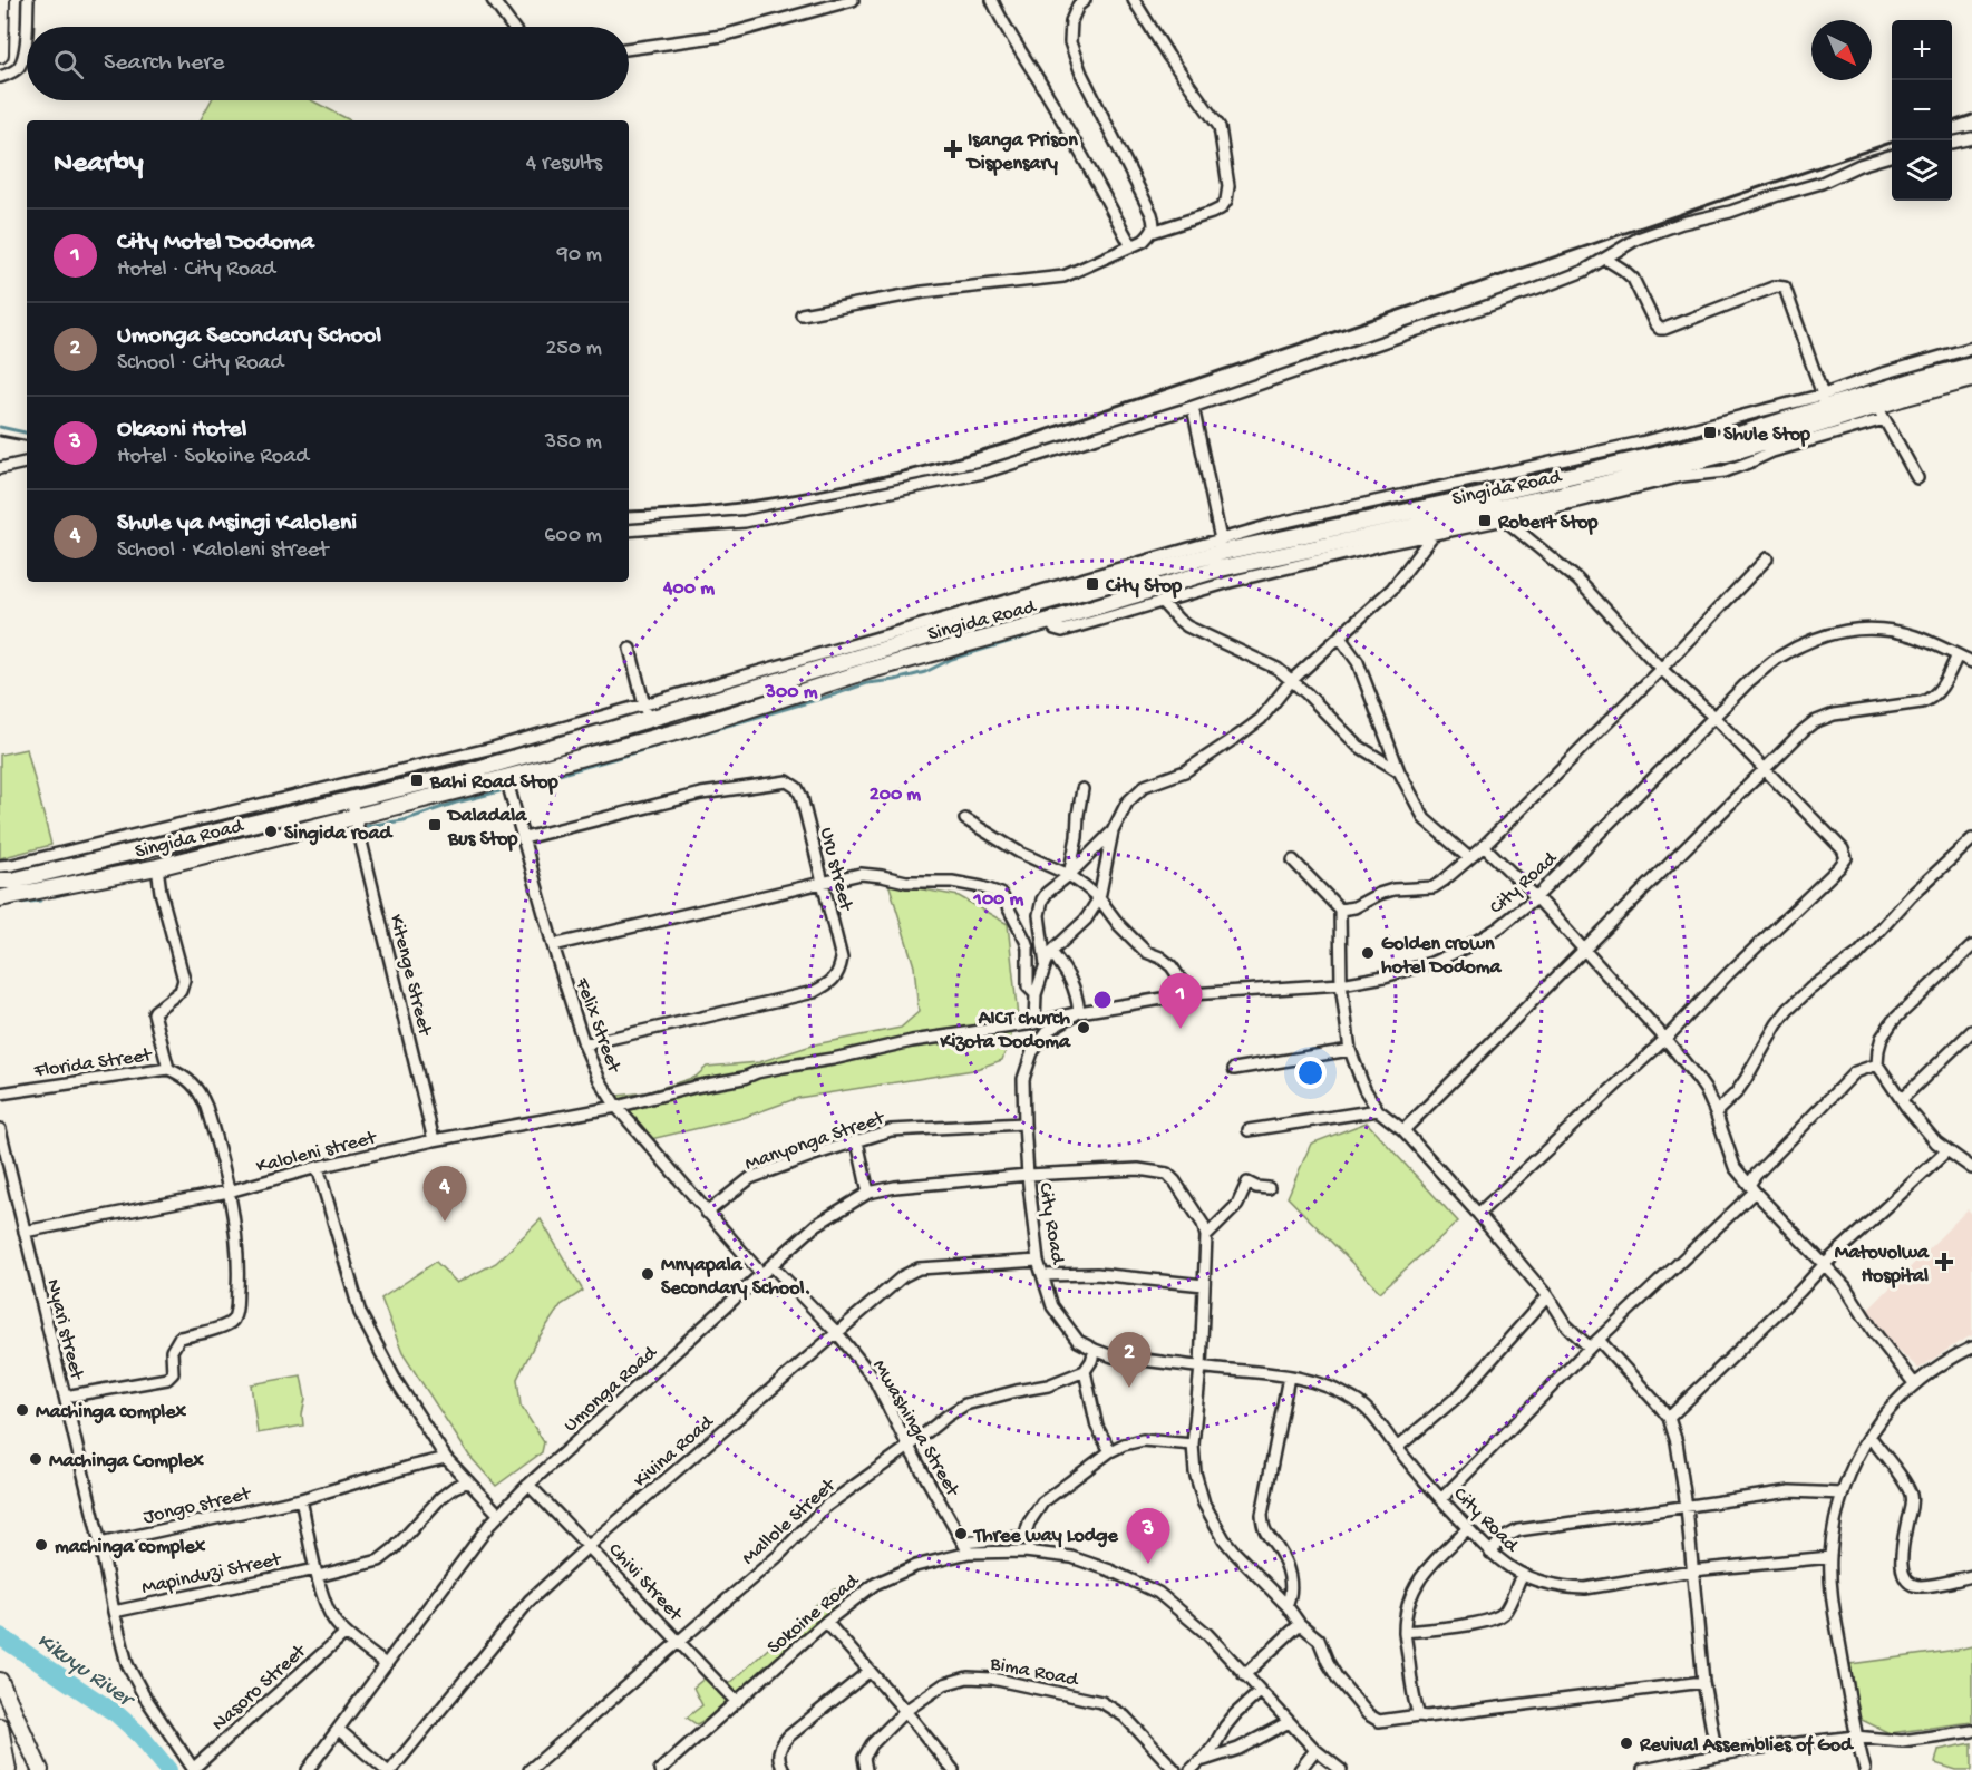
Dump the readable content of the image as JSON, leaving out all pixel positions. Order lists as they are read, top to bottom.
{
  "streets": {
    "highway": ["Singida Road"],
    "street": [
      "Uru street",
      "City Road",
      "Kitenge Street",
      "Felix Street",
      "Florida Street",
      "Manyonga Street",
      "Kaloleni street",
      "Nyari street",
      "Umonga Road",
      "Mwashinga Street",
      "Kivina Road",
      "Jongo street",
      "Mallole Street",
      "Mapinduzi Street",
      "Chivi Street",
      "Sokoine Road",
      "Bima Road",
      "Nasoro Street"
    ]
  },
  "crossings": [
    ["Singida Road", "Kitenge Street"],
    ["Singida Road", "Felix Street"],
    ["Uru street", "Felix Street"],
    ["City Road", "Manyonga Street"],
    ["City Road", "Kaloleni street"],
    ["City Road", "Umonga Road"],
    ["City Road", "Kivina Road"],
    ["Kitenge Street", "Kaloleni street"],
    ["Felix Street", "Manyonga Street"],
    ["Felix Street", "Kaloleni street"],
    ["Felix Street", "Umonga Road"],
    ["Florida Street", "Kaloleni street"],
    ["Florida Street", "Nyari street"],
    ["Kaloleni street", "Nyari street"],
    ["Nyari street", "Jongo street"],
    ["Nyari street", "Mapinduzi Street"],
    ["Nyari street", "Nasoro Street"],
    ["Umonga Road", "Mwashinga Street"],
    ["Umonga Road", "Chivi Street"],
    ["Mwashinga Street", "Kivina Road"],
    ["Mwashinga Street", "Mallole Street"],
    ["Mwashinga Street", "Sokoine Road"],
    ["Kivina Road", "Chivi Street"],
    ["Mallole Street", "Chivi Street"],
    ["Chivi Street", "Sokoine Road"]
  ],
  "water": ["Kikuyu River"],
  "places": {
    "health": ["Isanga Prison Dispensary", "Matovolwa Hospital"],
    "transit": [
      "Shule Stop",
      "Robert Stop",
      "City Stop",
      "Bahi Road Stop",
      "Daladala Bus Stop"
    ],
    "other": [
      "Singida road",
      "Golden crown hotel Dodoma",
      "AICT church Kizota Dodoma",
      "Mnyapala Secondary School.",
      "Machinga complex",
      "Machinga Complex",
      "Three way Lodge",
      "machinga complex",
      "Revival Assemblies of God"
    ]
  },
  "north": "bottom right",
  "page": {
    "map_buttons": ["+", "−"],
    "search": "Search here",
    "heading": ["Nearby", "4 results"],
    "list": [
      {
        "mark": "1",
        "name": "City Motel Dodoma",
        "note": "Hotel · City Road",
        "value": "90 m"
      },
      {
        "mark": "2",
        "name": "Umonga Secondary School",
        "note": "School · City Road",
        "value": "250 m"
      },
      {
        "mark": "3",
        "name": "Okaoni Hotel",
        "note": "Hotel · Sokoine Road",
        "value": "350 m"
      },
      {
        "mark": "4",
        "name": "Shule ya Msingi Kaloleni",
        "note": "School · Kaloleni street",
        "value": "600 m"
      }
    ],
    "pins": [
      "1",
      "4",
      "2",
      "3"
    ]
  },
  "rings": [
    "400 m",
    "300 m",
    "200 m",
    "100 m"
  ]
}
